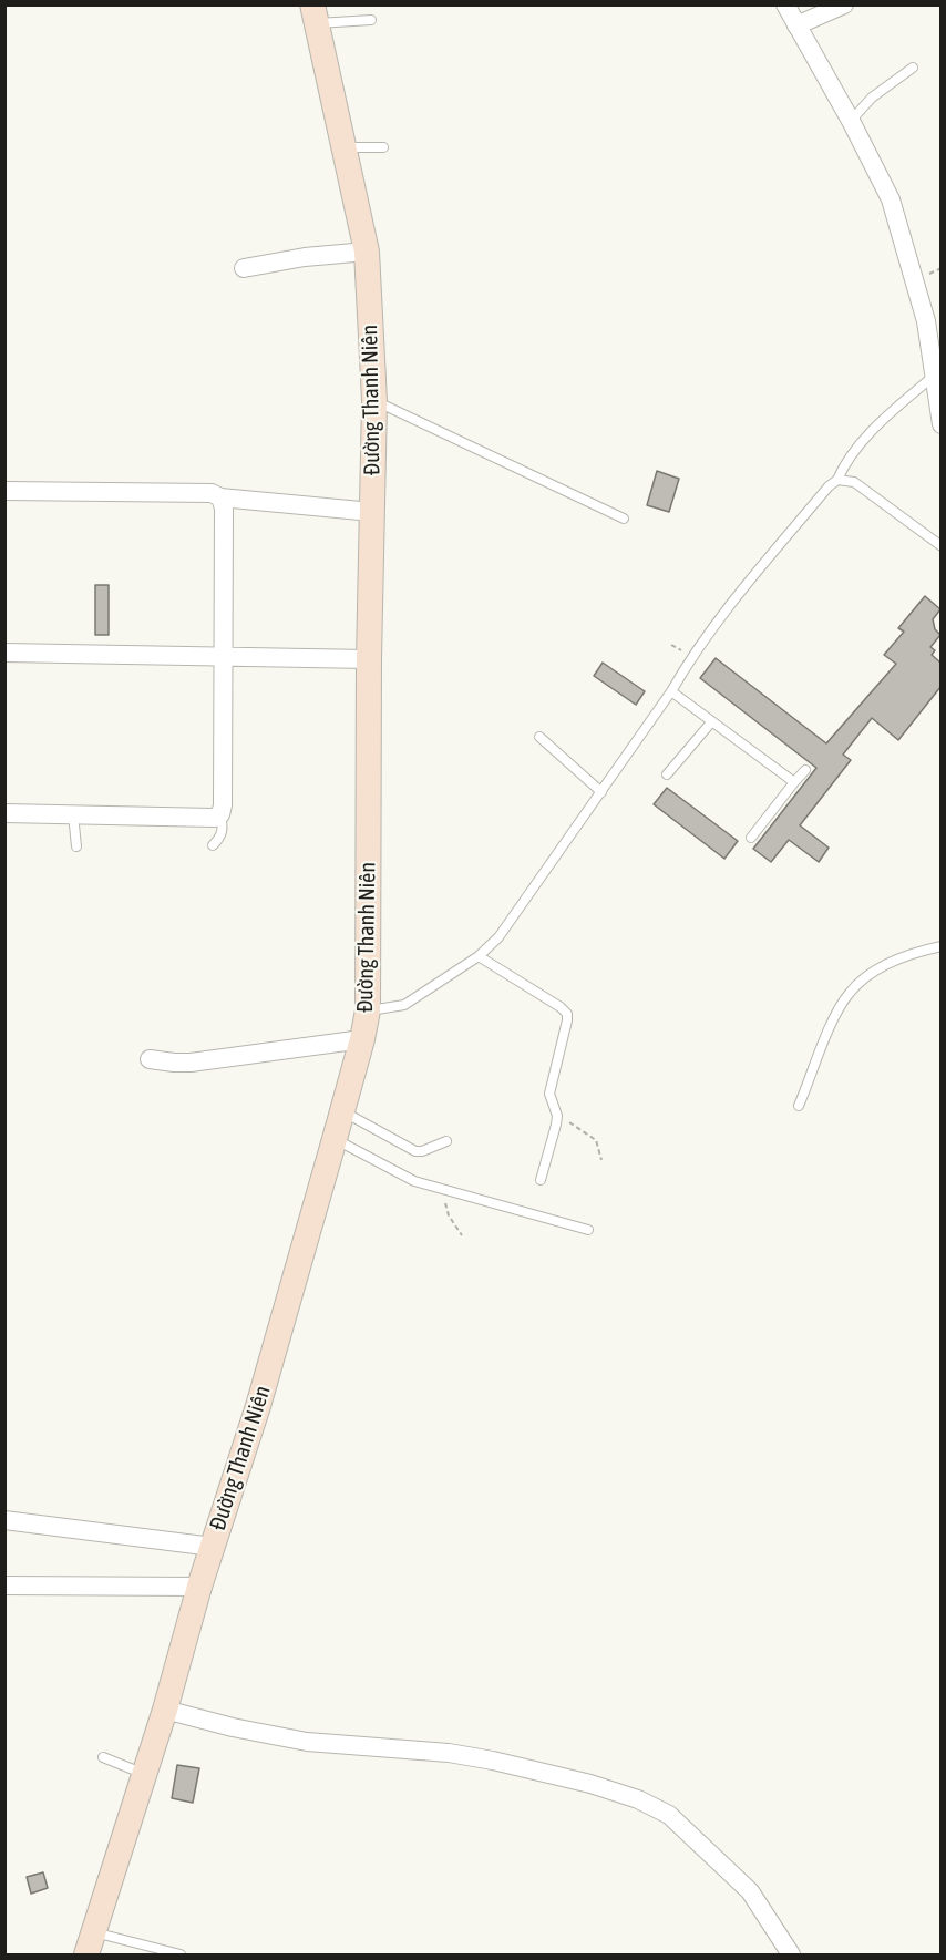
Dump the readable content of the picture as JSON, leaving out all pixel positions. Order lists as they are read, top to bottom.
{
  "streets": {
    "main road": ["Đường Thanh Niên"]
  }
}
